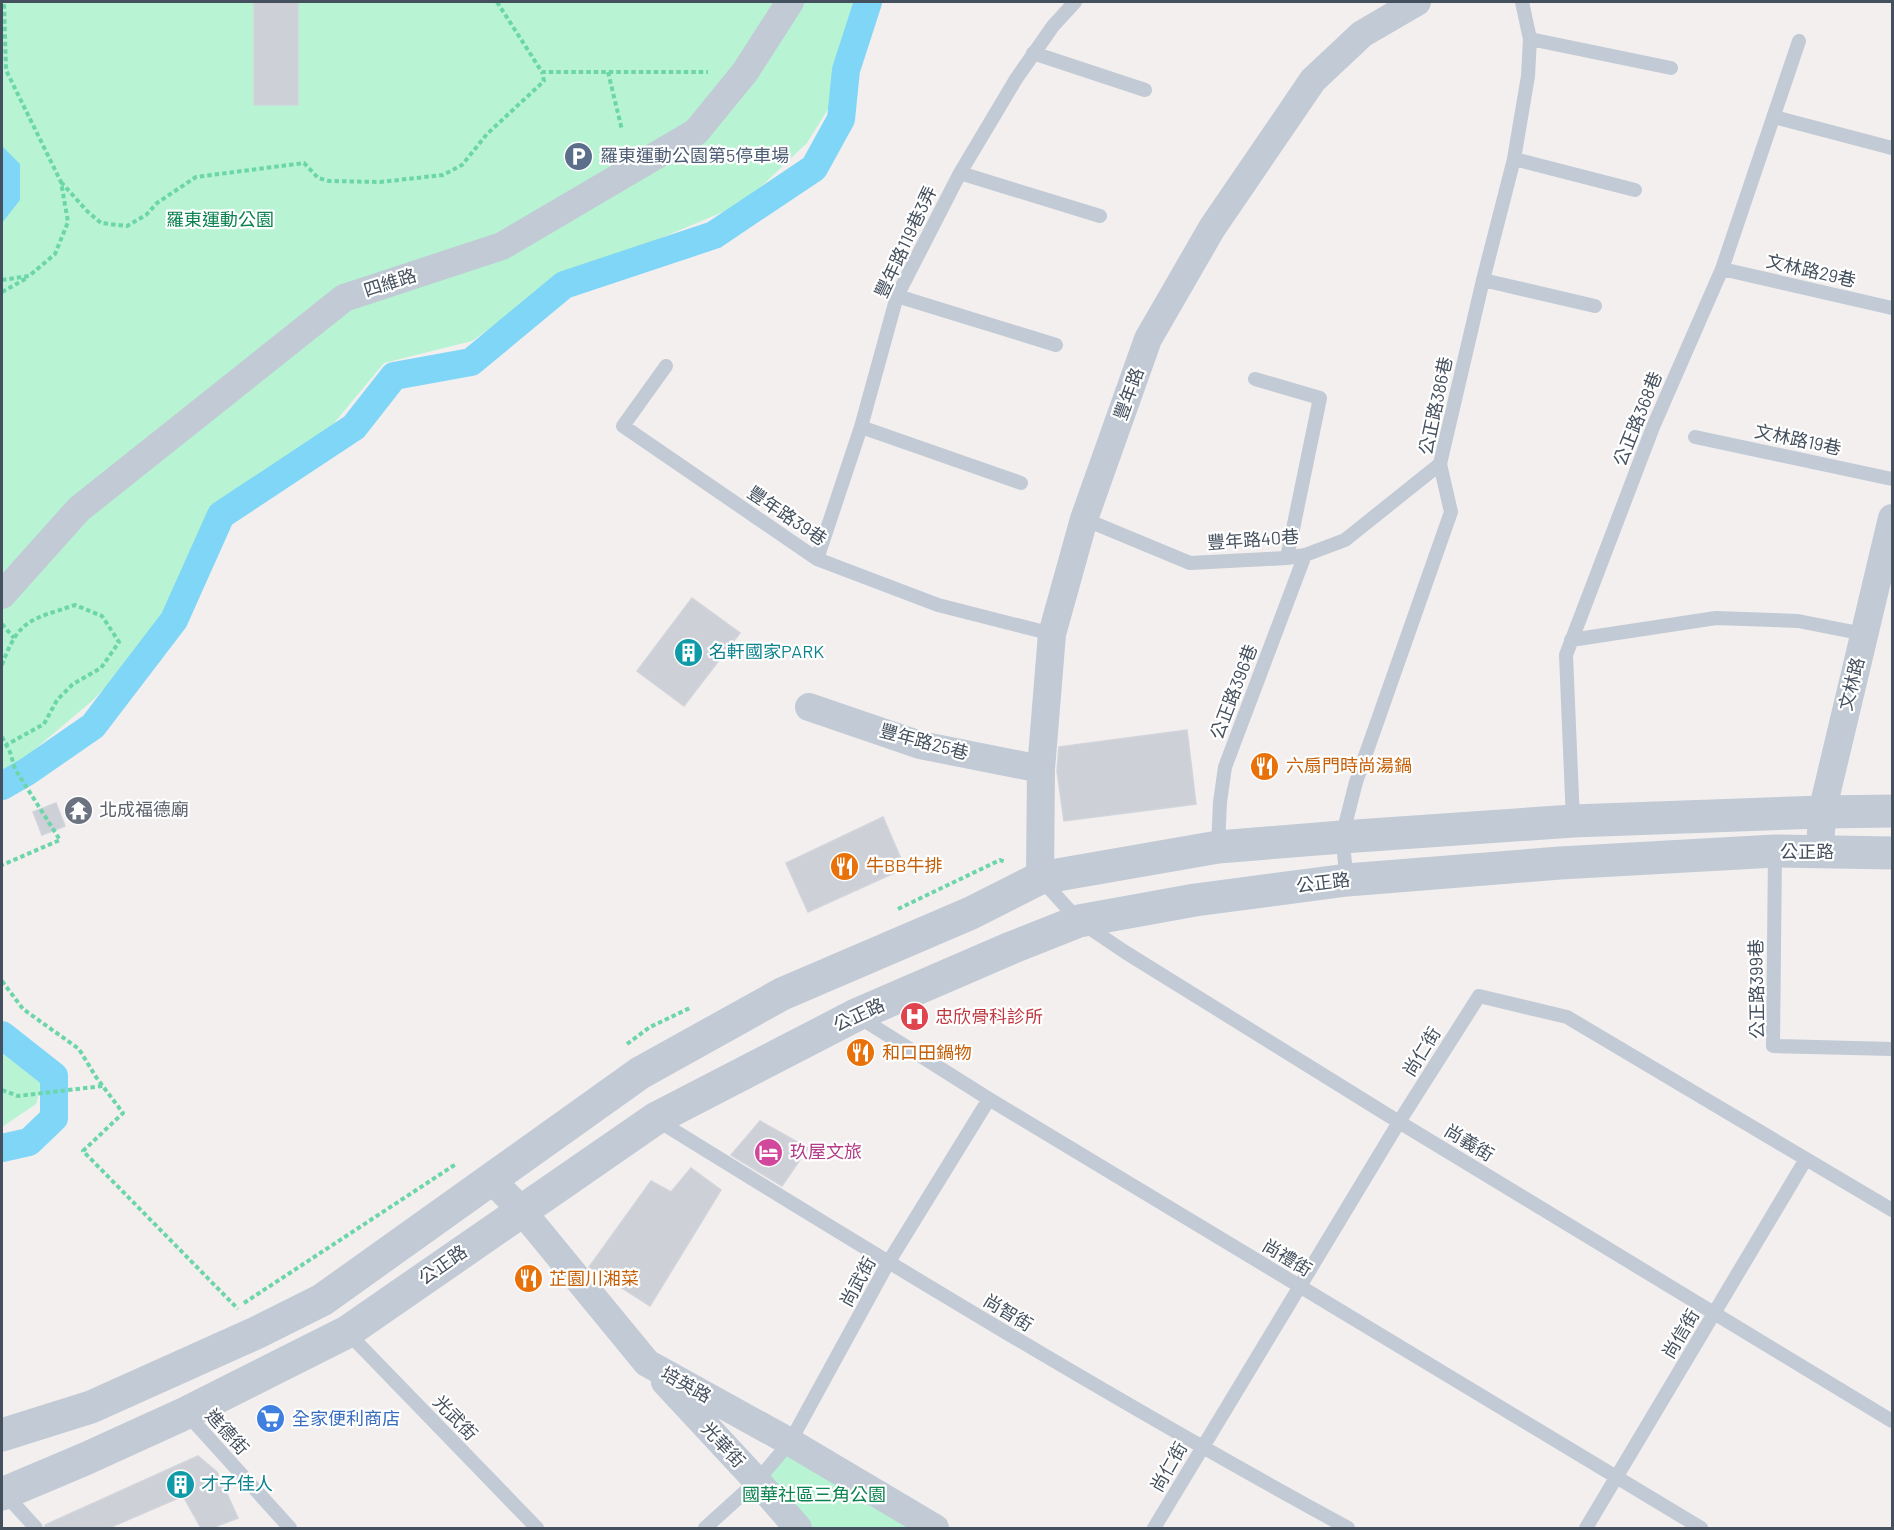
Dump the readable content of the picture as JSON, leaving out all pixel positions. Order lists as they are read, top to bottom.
{
  "streets": {
    "street": [
      "四維路",
      "豐年路",
      "文林路",
      "豐年路25巷",
      "公正路",
      "培英路",
      "光華街"
    ],
    "lane": [
      "豐年路119巷3弄",
      "文林路29巷",
      "公正路386巷",
      "公正路368巷",
      "文林路19巷",
      "豐年路39巷",
      "豐年路40巷",
      "公正路396巷",
      "公正路399巷",
      "尚仁街",
      "尚義街",
      "尚禮街",
      "尚武街",
      "尚智街",
      "尚信街",
      "光武街",
      "進德街"
    ]
  },
  "crossings": [
    ["豐年路119巷3弄", "豐年路39巷"],
    ["文林路29巷", "公正路368巷"],
    ["豐年路", "豐年路39巷"],
    ["豐年路", "豐年路40巷"],
    ["豐年路", "豐年路25巷"],
    ["豐年路", "尚義街"],
    ["公正路386巷", "豐年路40巷"],
    ["公正路386巷", "公正路"],
    ["豐年路40巷", "公正路396巷"],
    ["文林路", "公正路"],
    ["公正路", "公正路399巷"],
    ["公正路", "尚義街"],
    ["公正路", "尚禮街"],
    ["公正路", "尚智街"],
    ["公正路", "培英路"],
    ["公正路", "光武街"],
    ["公正路", "進德街"],
    ["尚仁街", "尚義街"],
    ["尚仁街", "尚禮街"],
    ["尚仁街", "尚智街"],
    ["尚仁街", "尚信街"],
    ["尚義街", "尚信街"],
    ["尚禮街", "尚武街"],
    ["尚禮街", "尚信街"],
    ["尚武街", "尚智街"],
    ["尚武街", "培英路"],
    ["尚武街", "光華街"],
    ["培英路", "光華街"]
  ],
  "parks": ["羅東運動公園", "國華社區三角公園"],
  "places": {
    "parking": ["羅東運動公園第5停車場"],
    "building": ["名軒國家PARK", "才子佳人"],
    "restaurant": [
      "六扇門時尚湯鍋",
      "牛BB牛排",
      "和口田鍋物",
      "芷園川湘菜"
    ],
    "temple": ["北成福德廟"],
    "hospital": ["忠欣骨科診所"],
    "hotel": ["玖屋文旅"],
    "supermarket": ["全家便利商店"]
  }
}
